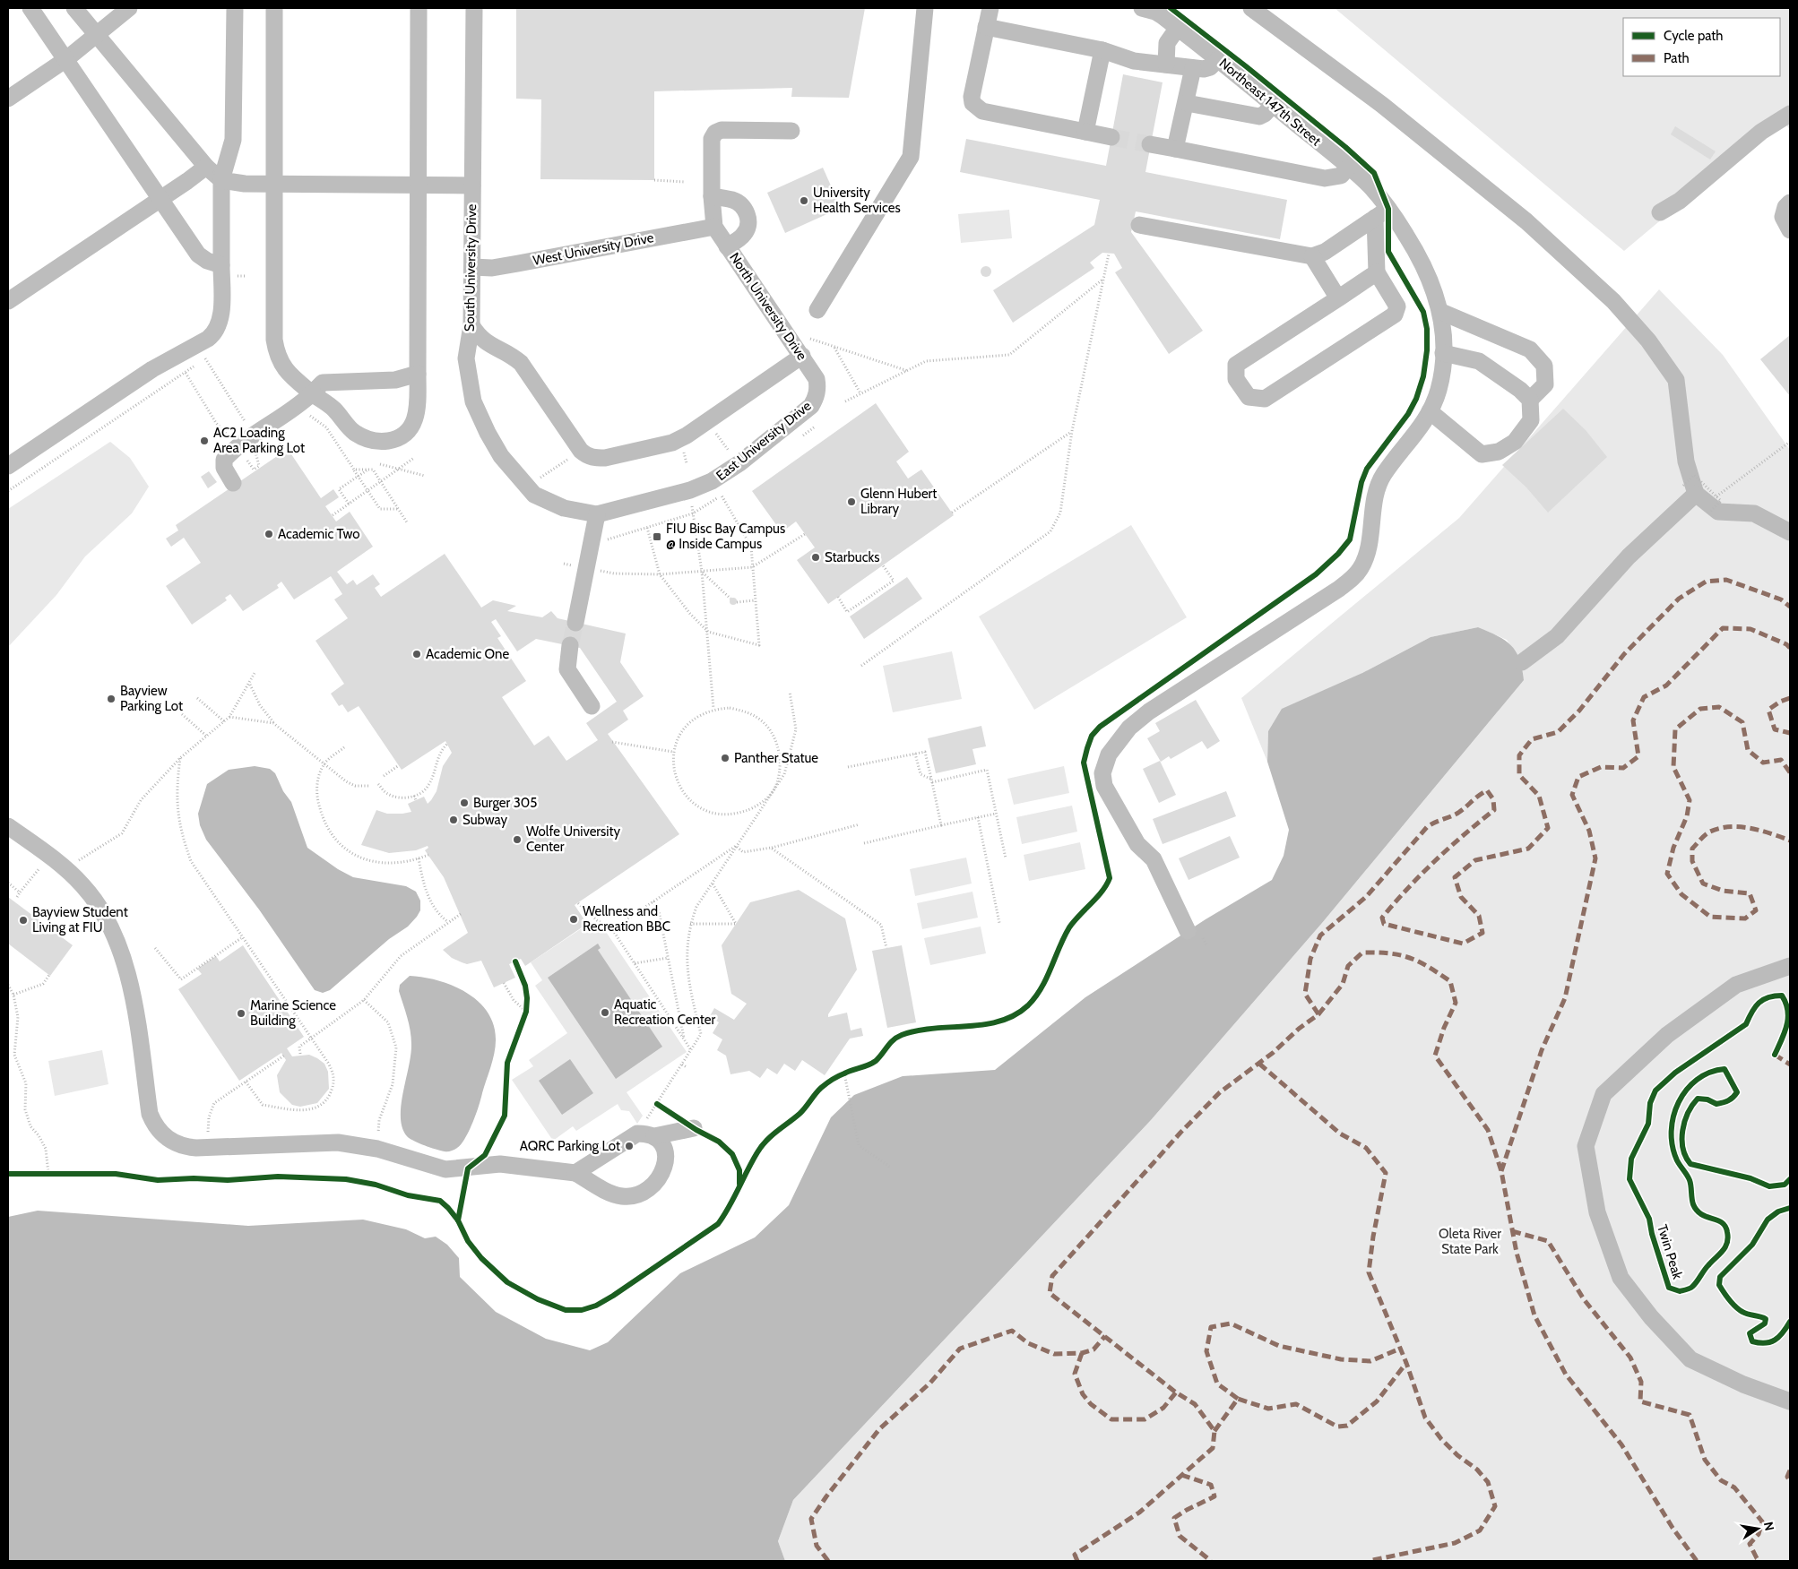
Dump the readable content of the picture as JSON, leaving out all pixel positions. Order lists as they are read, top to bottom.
{
  "streets": {
    "street": [
      "Northeast 147th Street",
      "West University Drive",
      "South University Drive",
      "North University Drive",
      "East University Drive"
    ],
    "cycle path": ["Twin Peak"]
  },
  "crossings": [
    ["West University Drive", "South University Drive"],
    ["West University Drive", "North University Drive"],
    ["South University Drive", "East University Drive"],
    ["North University Drive", "East University Drive"]
  ],
  "parks": ["Oleta River State Park"],
  "places": {
    "other": [
      "University Health Services",
      "AC2 Loading Area Parking Lot",
      "Glenn Hubert Library",
      "Academic Two",
      "Starbucks",
      "Academic One",
      "Bayview Parking Lot",
      "Panther Statue",
      "Burger 305",
      "Subway",
      "Wolfe University Center",
      "Wellness and Recreation BBC",
      "Bayview Student Living at FIU",
      "Aquatic Recreation Center",
      "Marine Science Building",
      "AQRC Parking Lot"
    ],
    "transit": ["FIU Bisc Bay Campus @ Inside Campus"]
  },
  "legend": ["Cycle path", "Path"],
  "north": "right"
}
